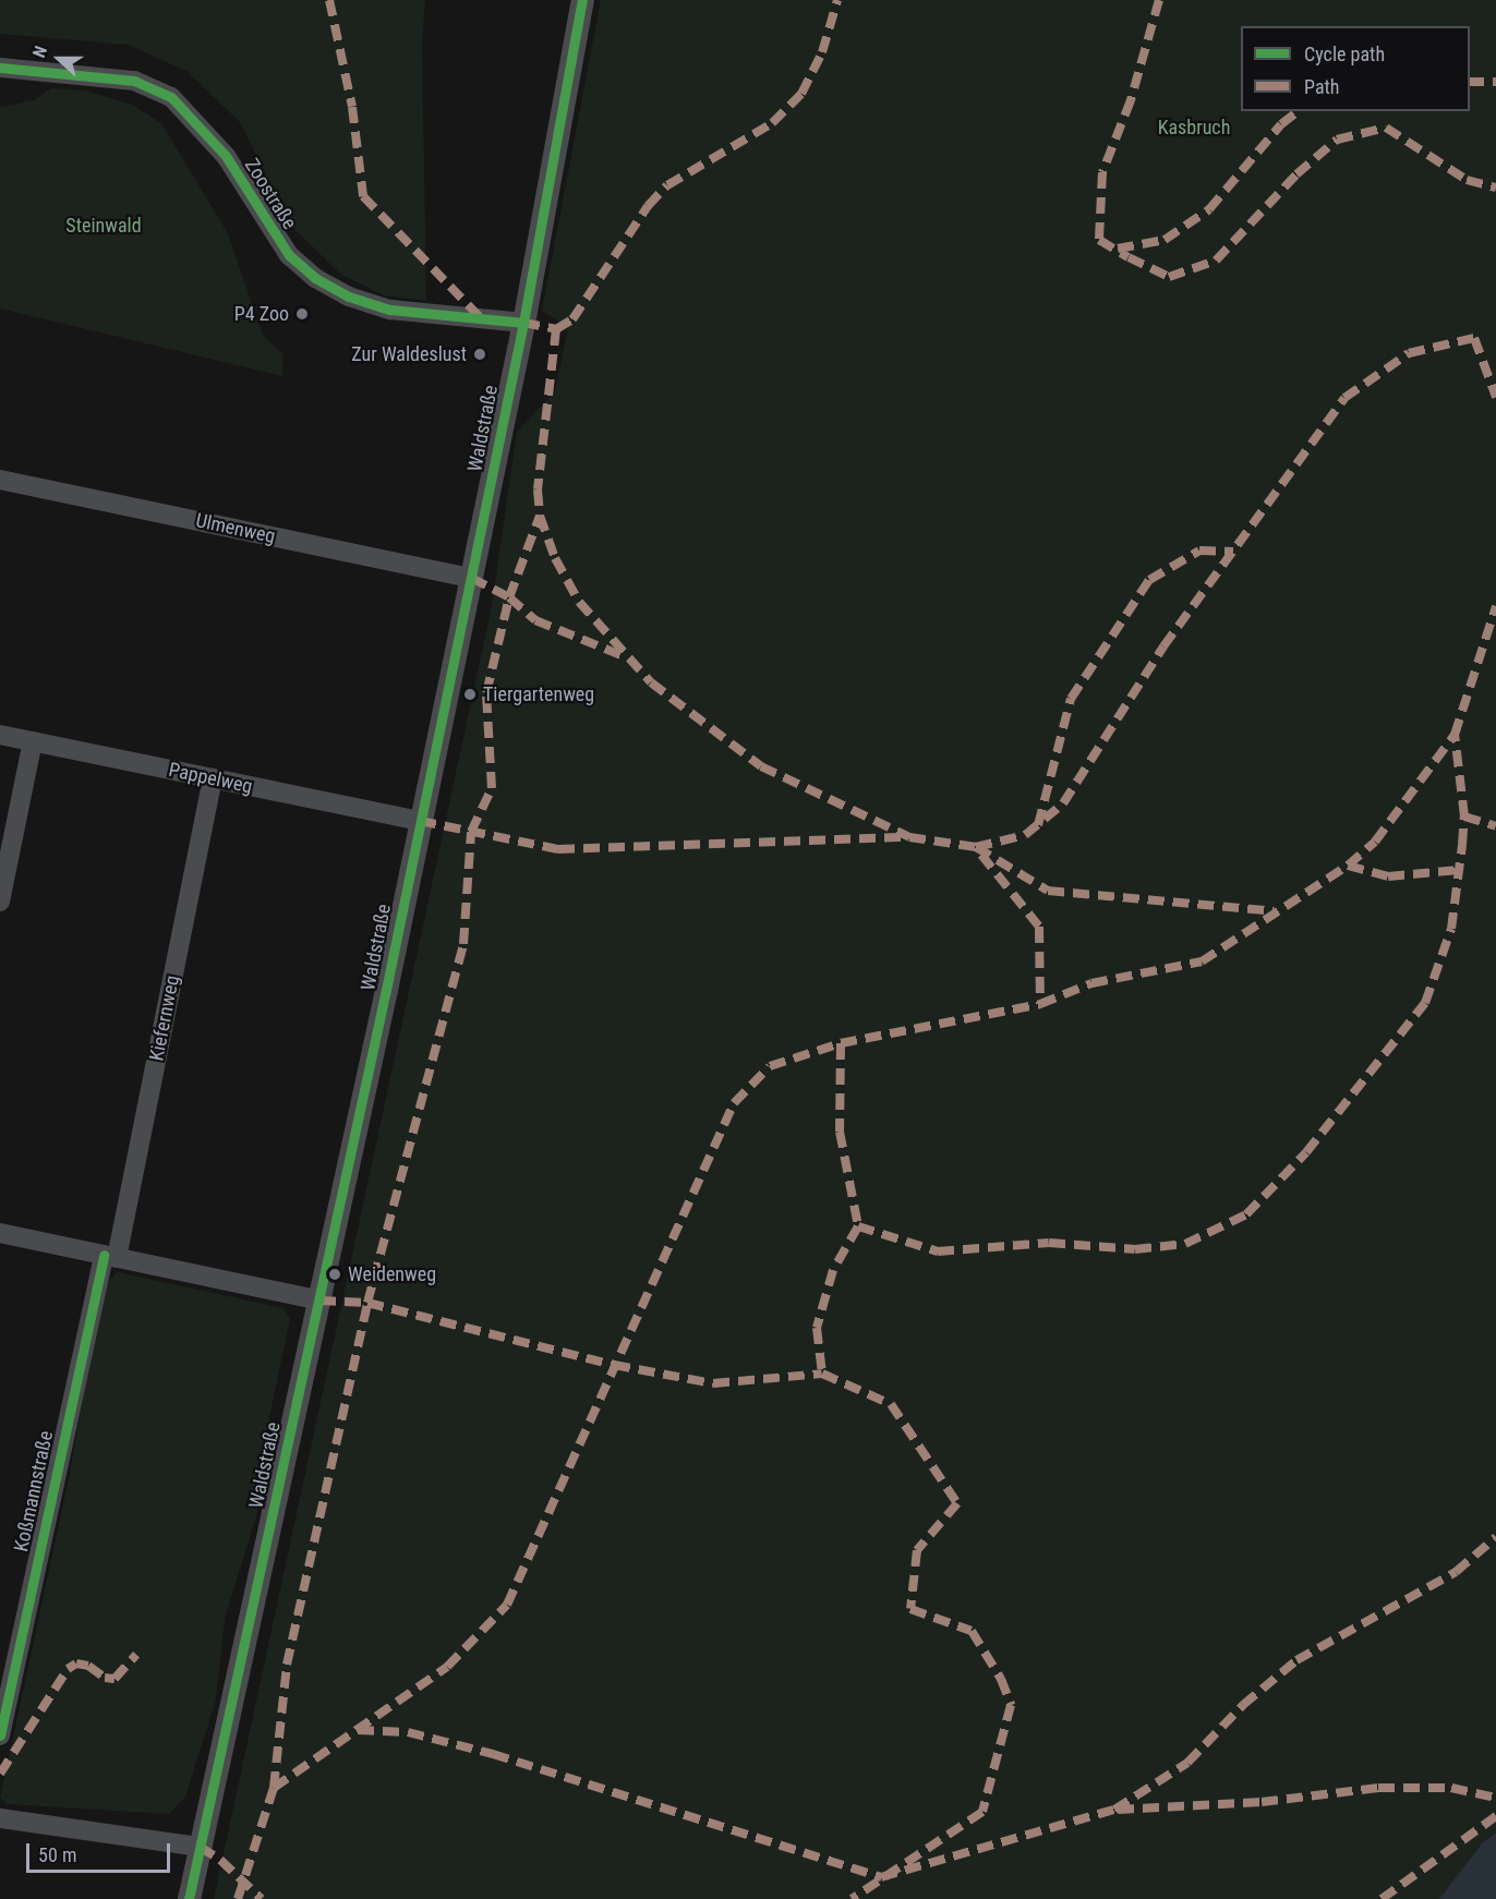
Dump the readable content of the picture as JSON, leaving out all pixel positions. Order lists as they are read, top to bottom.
{
  "streets": {
    "street": [
      "Zoostraße",
      "Waldstraße",
      "Ulmenweg",
      "Pappelweg",
      "Kiefernweg",
      "Koßmannstraße"
    ]
  },
  "crossings": [
    ["Zoostraße", "Waldstraße"],
    ["Waldstraße", "Ulmenweg"],
    ["Waldstraße", "Pappelweg"],
    ["Pappelweg", "Kiefernweg"],
    ["Kiefernweg", "Koßmannstraße"]
  ],
  "parks": ["Kasbruch", "Steinwald"],
  "places": [
    "P4 Zoo",
    "Zur Waldeslust",
    "Tiergartenweg",
    "Weidenweg"
  ],
  "legend": ["Cycle path", "Path"],
  "scale_bar": "50 m",
  "north": "left"
}
